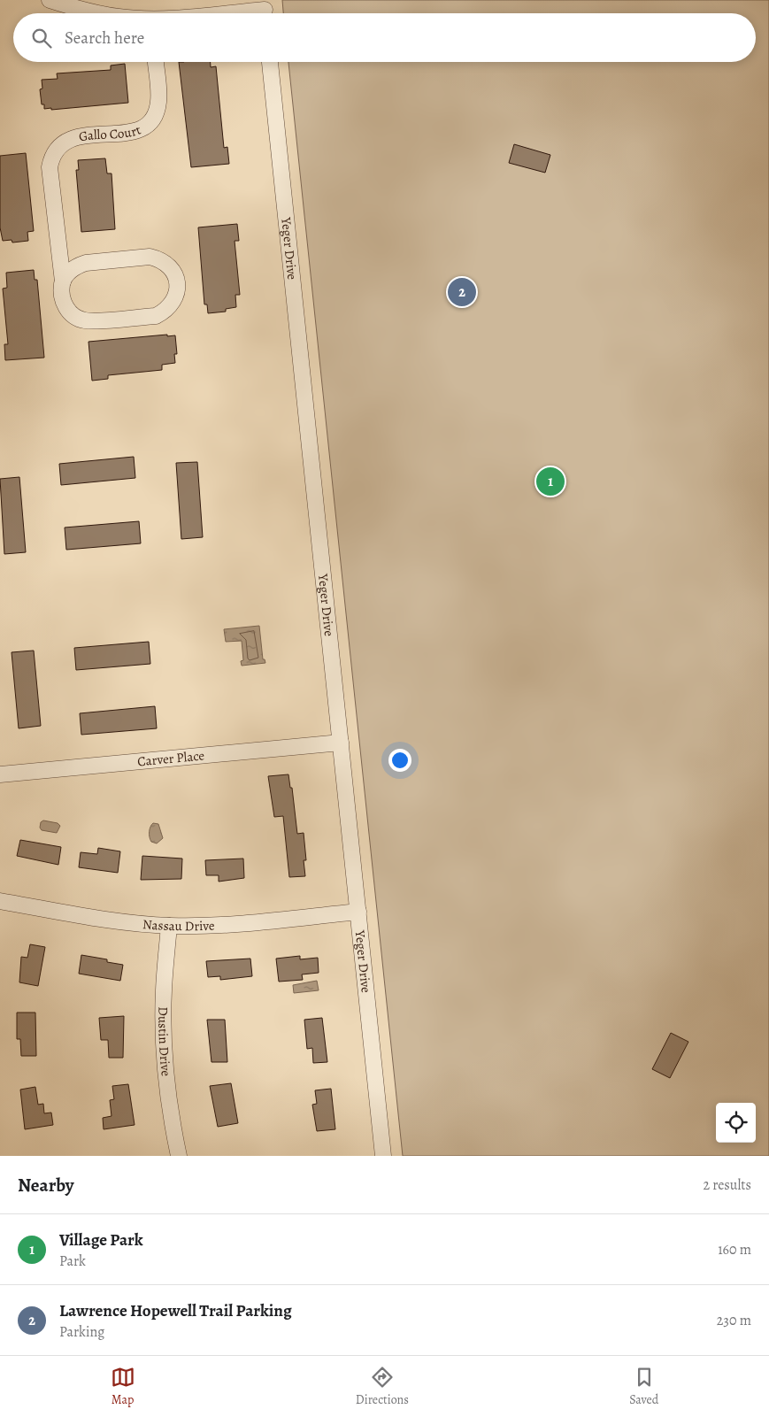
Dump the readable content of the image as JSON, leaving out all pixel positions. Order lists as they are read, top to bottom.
{
  "streets": {
    "street": [
      "Gallo Court",
      "Yeger Drive",
      "Carver Place",
      "Nassau Drive",
      "Dustin Drive"
    ]
  },
  "crossings": [
    ["Yeger Drive", "Carver Place"],
    ["Yeger Drive", "Nassau Drive"],
    ["Nassau Drive", "Dustin Drive"]
  ],
  "page": {
    "search": "Search here",
    "pins": ["2", "1"],
    "heading": ["Nearby", "2 results"],
    "list": [
      {
        "mark": "1",
        "name": "Village Park",
        "note": "Park",
        "value": "160 m"
      },
      {
        "mark": "2",
        "name": "Lawrence Hopewell Trail Parking",
        "note": "Parking",
        "value": "230 m"
      }
    ],
    "nav": ["Map", "Directions", "Saved"]
  }
}
